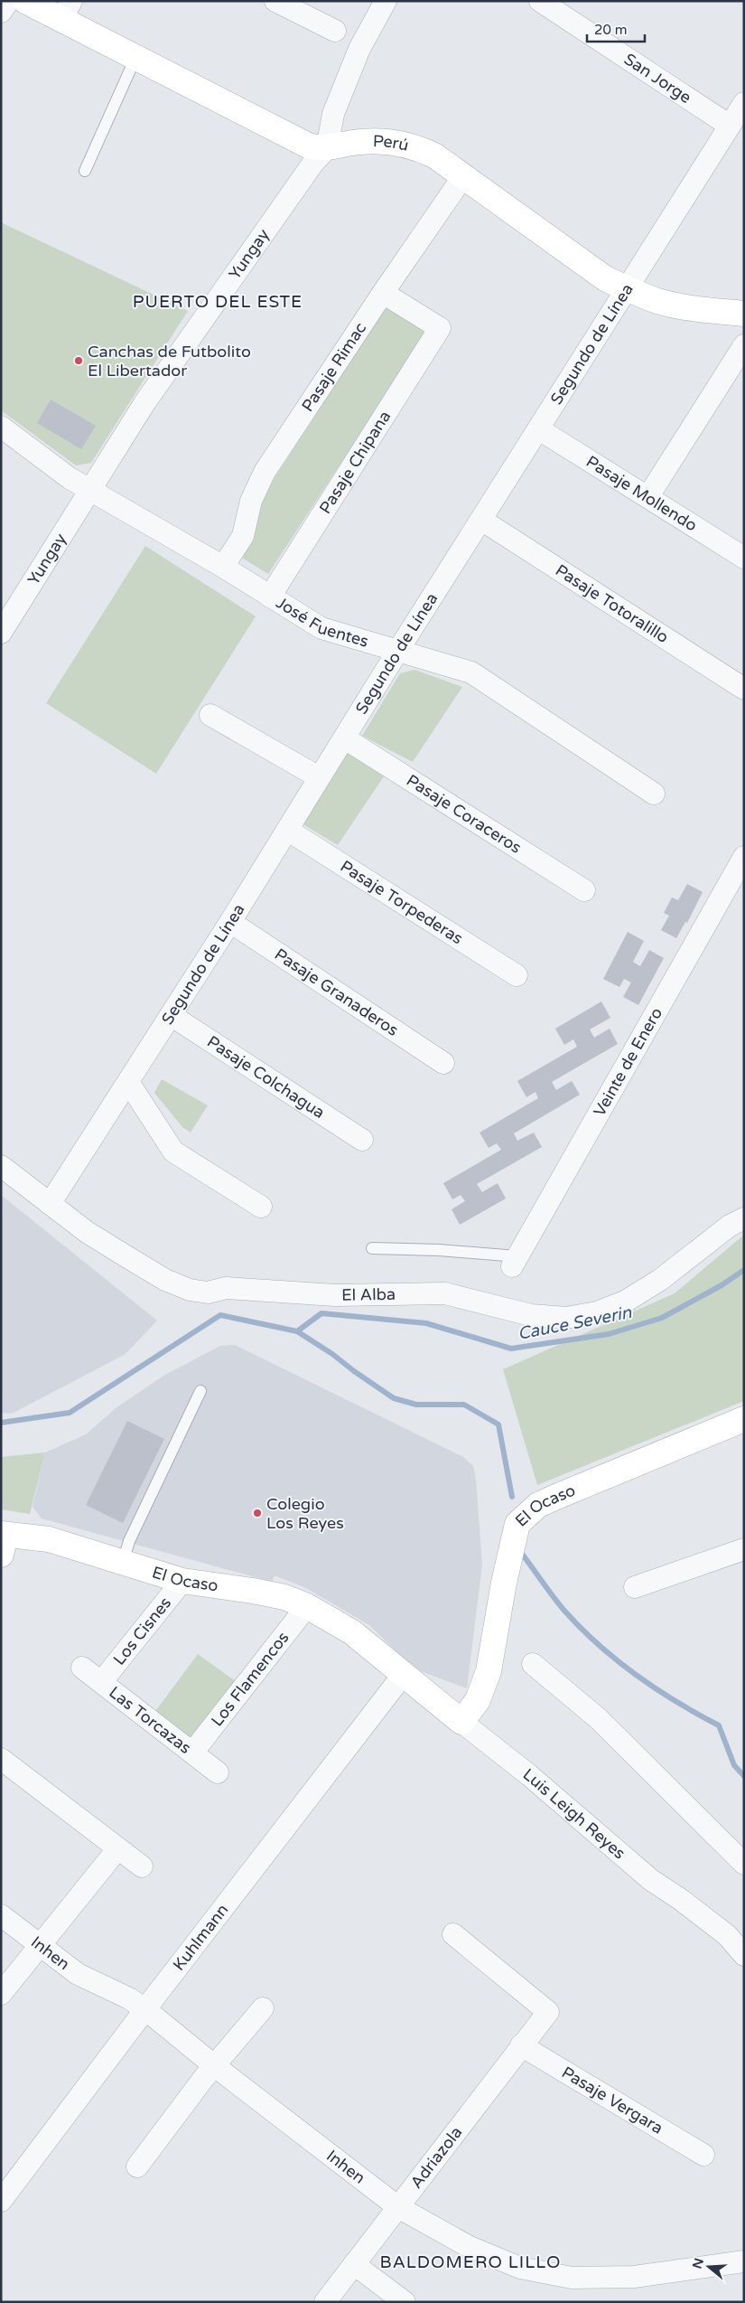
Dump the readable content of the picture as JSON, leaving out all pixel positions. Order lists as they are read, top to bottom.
{
  "streets": {
    "street": [
      "San Jorge",
      "Perú",
      "Yungay",
      "Segundo de Línea",
      "Pasaje Rimac",
      "Pasaje Chipana",
      "Pasaje Mollendo",
      "Pasaje Totoralillo",
      "José Fuentes",
      "Pasaje Coraceros",
      "Pasaje Torpederas",
      "Pasaje Granaderos",
      "Veinte de Enero",
      "Pasaje Colchagua",
      "El Alba",
      "El Ocaso",
      "Los Cisnes",
      "Los Flamencos",
      "Las Torcazas",
      "Luis Leigh Reyes",
      "Kuhlmann",
      "Inhen",
      "Pasaje Vergara",
      "Adriazola"
    ]
  },
  "crossings": [
    ["San Jorge", "Segundo de Línea"],
    ["Perú", "Yungay"],
    ["Perú", "Segundo de Línea"],
    ["Perú", "Pasaje Rimac"],
    ["Yungay", "José Fuentes"],
    ["Segundo de Línea", "Pasaje Mollendo"],
    ["Segundo de Línea", "Pasaje Totoralillo"],
    ["Segundo de Línea", "José Fuentes"],
    ["Segundo de Línea", "Pasaje Coraceros"],
    ["Segundo de Línea", "Pasaje Torpederas"],
    ["Segundo de Línea", "Pasaje Granaderos"],
    ["Segundo de Línea", "Pasaje Colchagua"],
    ["Segundo de Línea", "El Alba"],
    ["Pasaje Rimac", "Pasaje Chipana"],
    ["Pasaje Rimac", "José Fuentes"],
    ["Pasaje Chipana", "José Fuentes"],
    ["El Ocaso", "Los Cisnes"],
    ["El Ocaso", "Los Flamencos"],
    ["El Ocaso", "Luis Leigh Reyes"],
    ["El Ocaso", "Kuhlmann"],
    ["Los Cisnes", "Las Torcazas"],
    ["Los Flamencos", "Las Torcazas"],
    ["Luis Leigh Reyes", "Kuhlmann"],
    ["Kuhlmann", "Inhen"],
    ["Inhen", "Adriazola"],
    ["Pasaje Vergara", "Adriazola"]
  ],
  "districts": ["PUERTO DEL ESTE", "BALDOMERO LILLO"],
  "water": ["Cauce Severin"],
  "places": ["Canchas de Futbolito El Libertador", "Colegio Los Reyes"],
  "scale_bar": "20 m",
  "north": "left"
}
